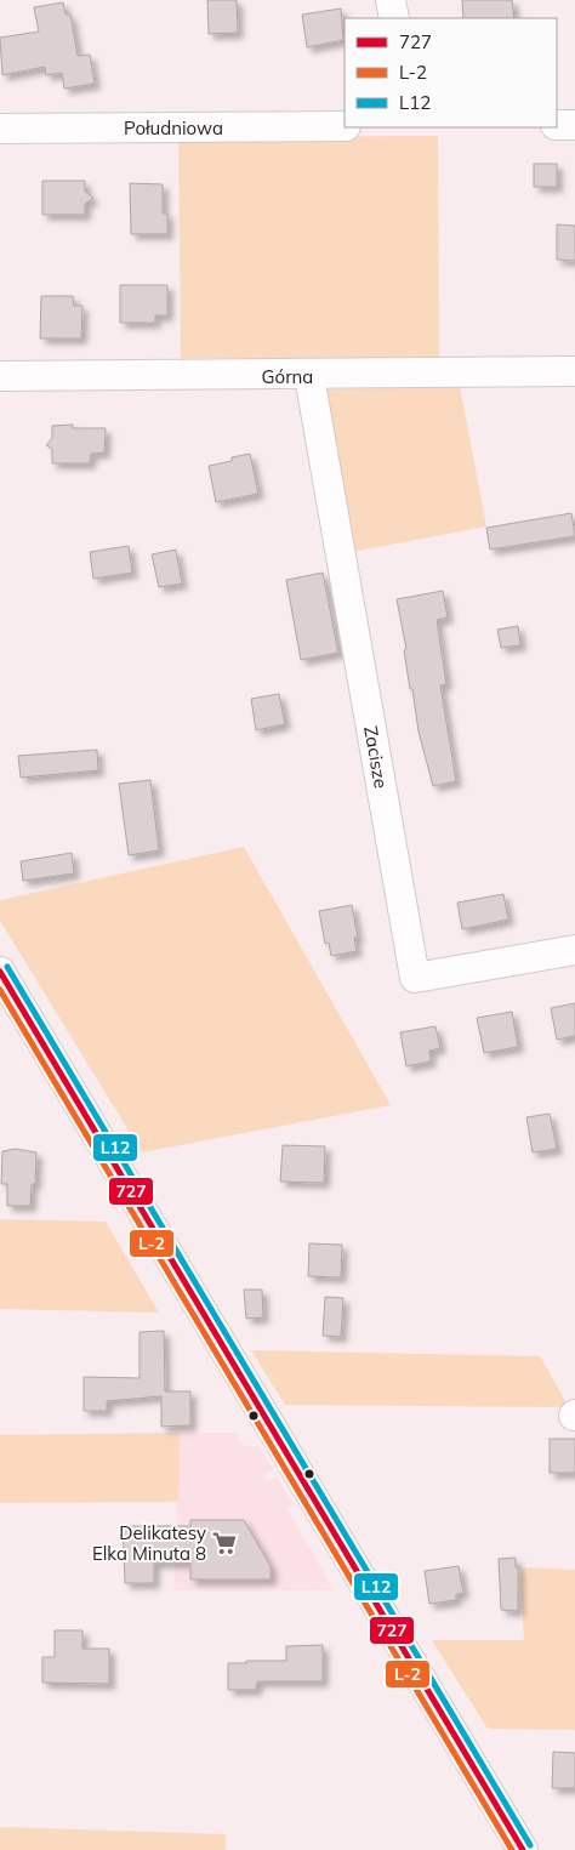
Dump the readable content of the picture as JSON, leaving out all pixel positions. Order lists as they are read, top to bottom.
{
  "streets": {
    "street": ["Południowa", "Górna", "Zacisze"]
  },
  "crossings": [
    ["Górna", "Zacisze"]
  ],
  "places": {
    "supermarket": ["Delikatesy Elka Minuta 8"]
  },
  "lines": ["transit line L12", "transit line 727", "transit line L-2"],
  "legend": ["727", "L-2", "L12"]
}
